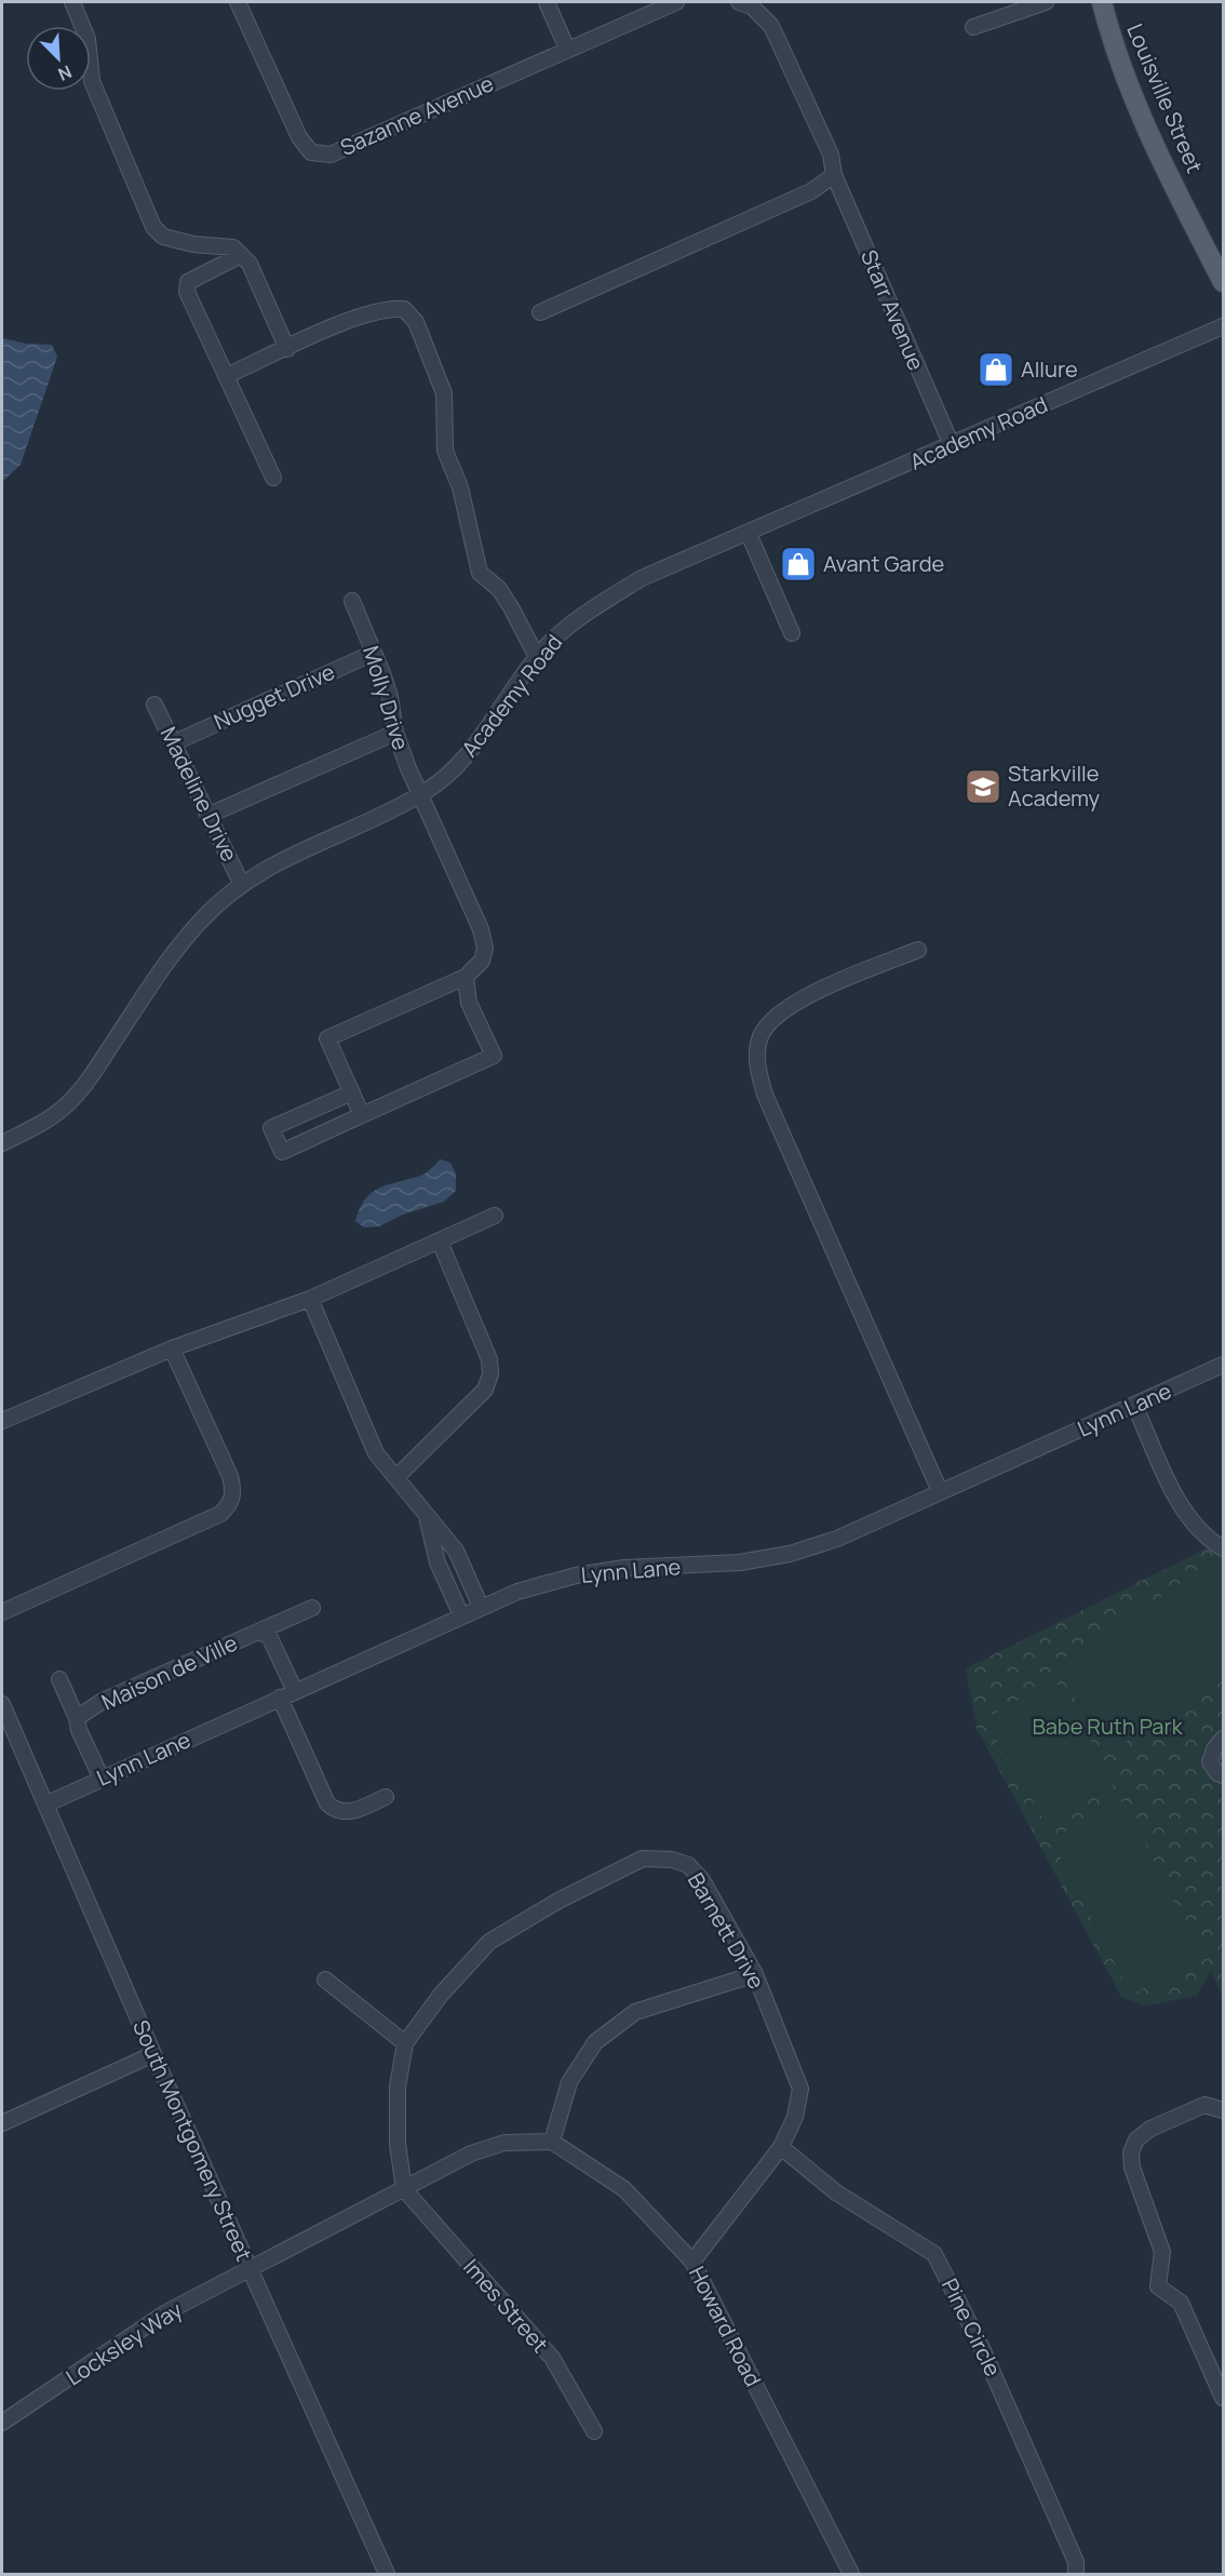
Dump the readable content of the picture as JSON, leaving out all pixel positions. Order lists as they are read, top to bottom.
{
  "streets": {
    "main road": ["Louisville Street"],
    "street": [
      "Sazanne Avenue",
      "Starr Avenue",
      "Academy Road",
      "Nugget Drive",
      "Molly Drive",
      "Madeline Drive",
      "Lynn Lane",
      "Maison de Ville",
      "Barnett Drive",
      "South Montgomery Street",
      "Imes Street",
      "Howard Road",
      "Pine Circle",
      "Locksley Way"
    ]
  },
  "crossings": [
    ["Starr Avenue", "Academy Road"],
    ["Academy Road", "Molly Drive"],
    ["Academy Road", "Madeline Drive"],
    ["Nugget Drive", "Molly Drive"],
    ["Nugget Drive", "Madeline Drive"],
    ["Lynn Lane", "Maison de Ville"],
    ["Lynn Lane", "South Montgomery Street"],
    ["Barnett Drive", "Imes Street"],
    ["Barnett Drive", "Howard Road"],
    ["Barnett Drive", "Pine Circle"],
    ["South Montgomery Street", "Locksley Way"]
  ],
  "parks": ["Babe Ruth Park"],
  "places": {
    "shop": ["Allure", "Avant Garde"],
    "school or university": ["Starkville Academy"]
  },
  "north": "bottom right"
}
